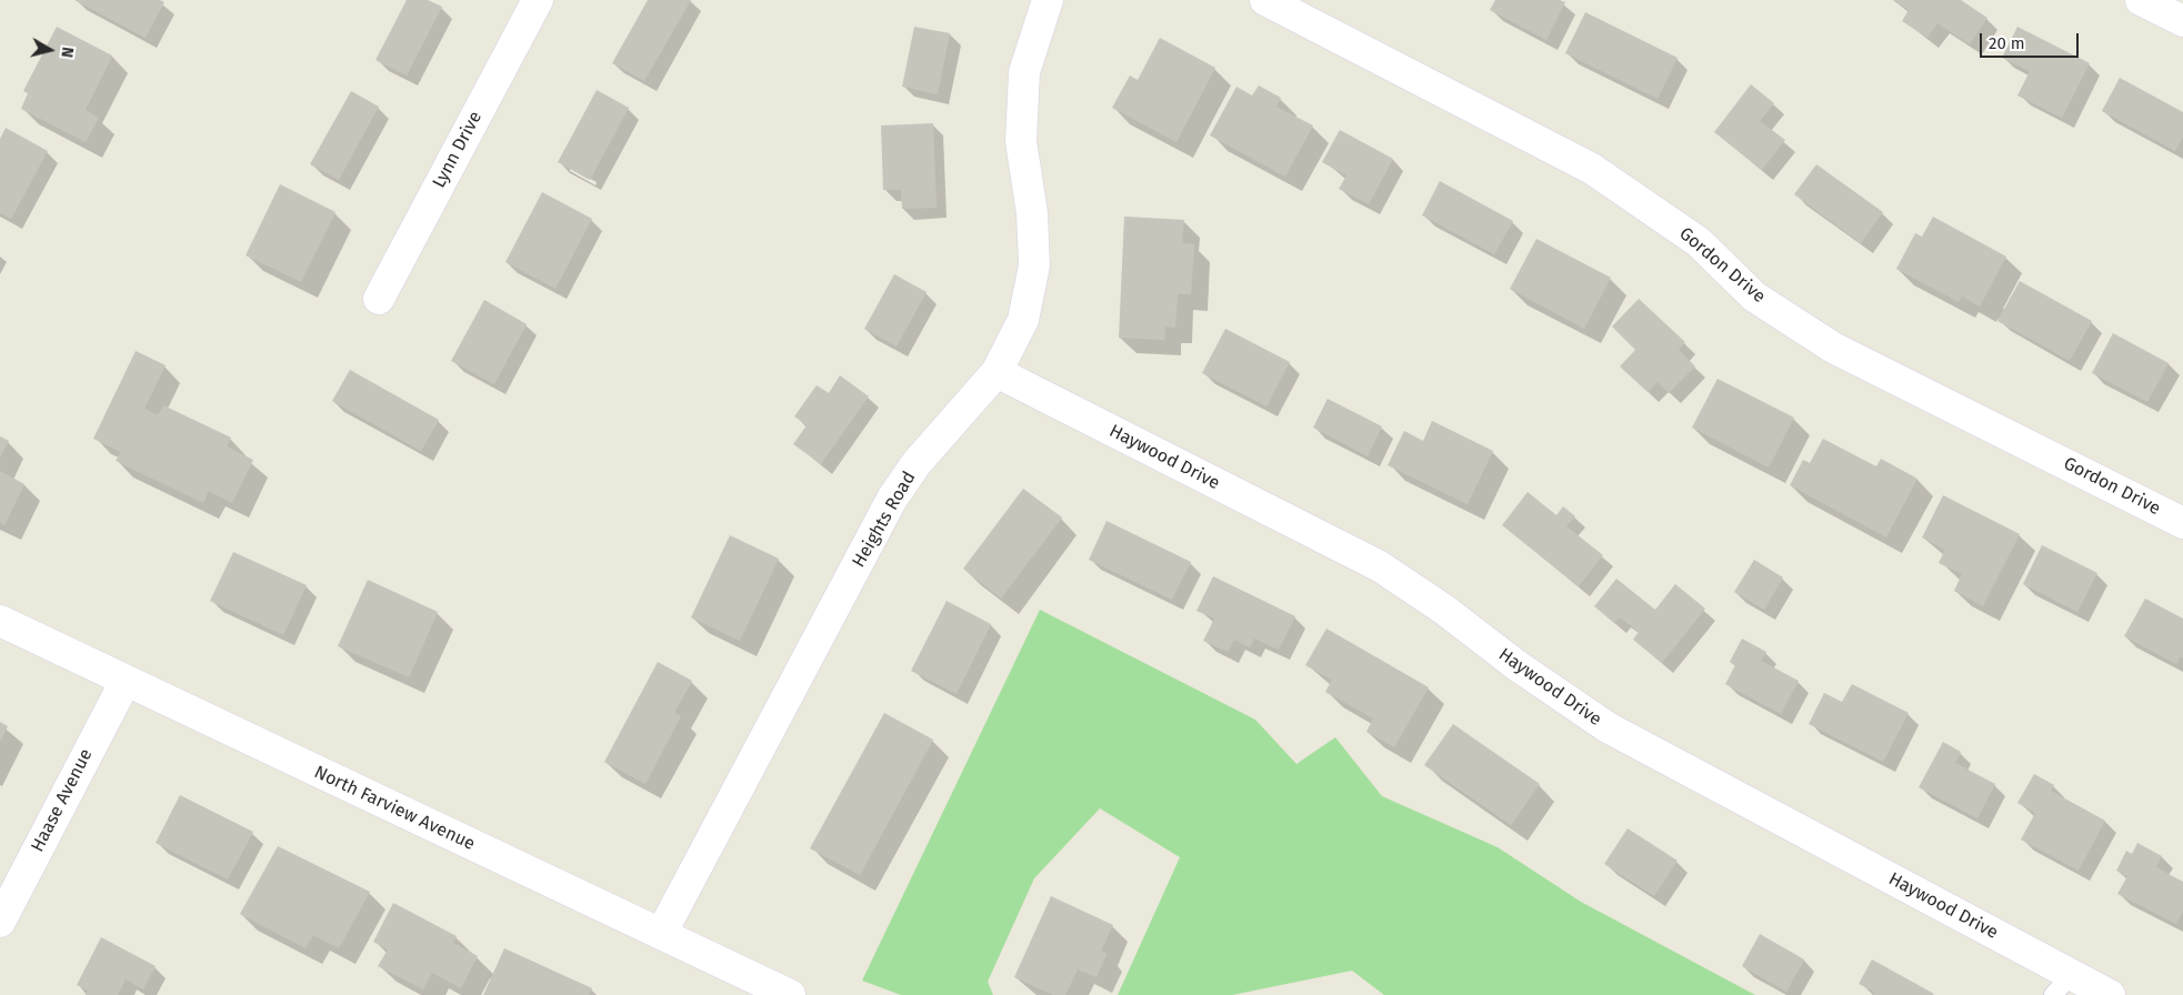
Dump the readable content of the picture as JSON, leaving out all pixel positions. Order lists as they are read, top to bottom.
{
  "streets": {
    "street": [
      "Lynn Drive",
      "Gordon Drive",
      "Haywood Drive",
      "Heights Road",
      "Haase Avenue",
      "North Farview Avenue"
    ]
  },
  "crossings": [
    ["Haywood Drive", "Heights Road"],
    ["Heights Road", "North Farview Avenue"],
    ["Haase Avenue", "North Farview Avenue"]
  ],
  "scale_bar": "20 m",
  "north": "right"
}
